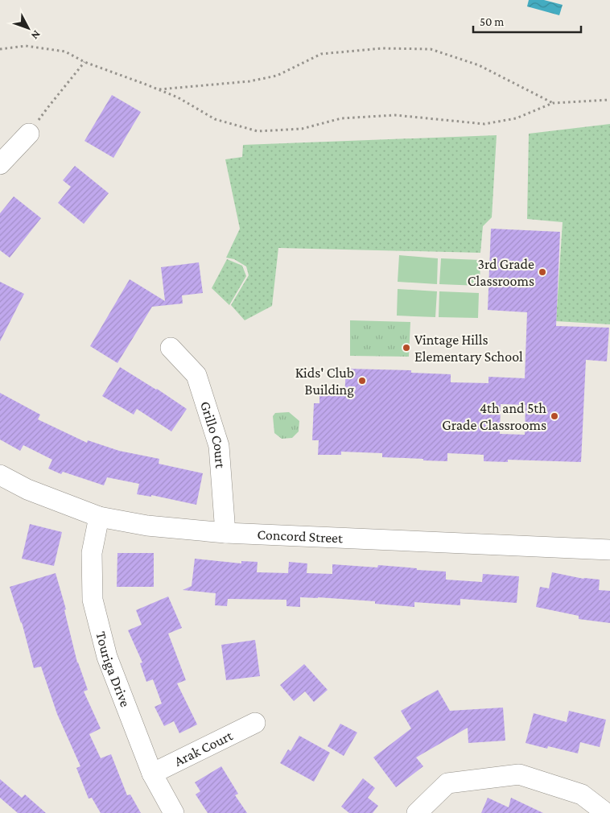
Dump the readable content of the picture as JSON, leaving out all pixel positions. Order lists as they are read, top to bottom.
{
  "streets": {
    "street": [
      "Grillo Court",
      "Concord Street",
      "Touriga Drive",
      "Arak Court"
    ]
  },
  "crossings": [
    ["Grillo Court", "Concord Street"],
    ["Concord Street", "Touriga Drive"],
    ["Touriga Drive", "Arak Court"]
  ],
  "places": [
    "3rd Grade Classrooms",
    "Vintage Hills Elementary School",
    "Kids' Club Building",
    "4th and 5th Grade Classrooms"
  ],
  "scale_bar": "50 m",
  "north": "bottom right"
}
